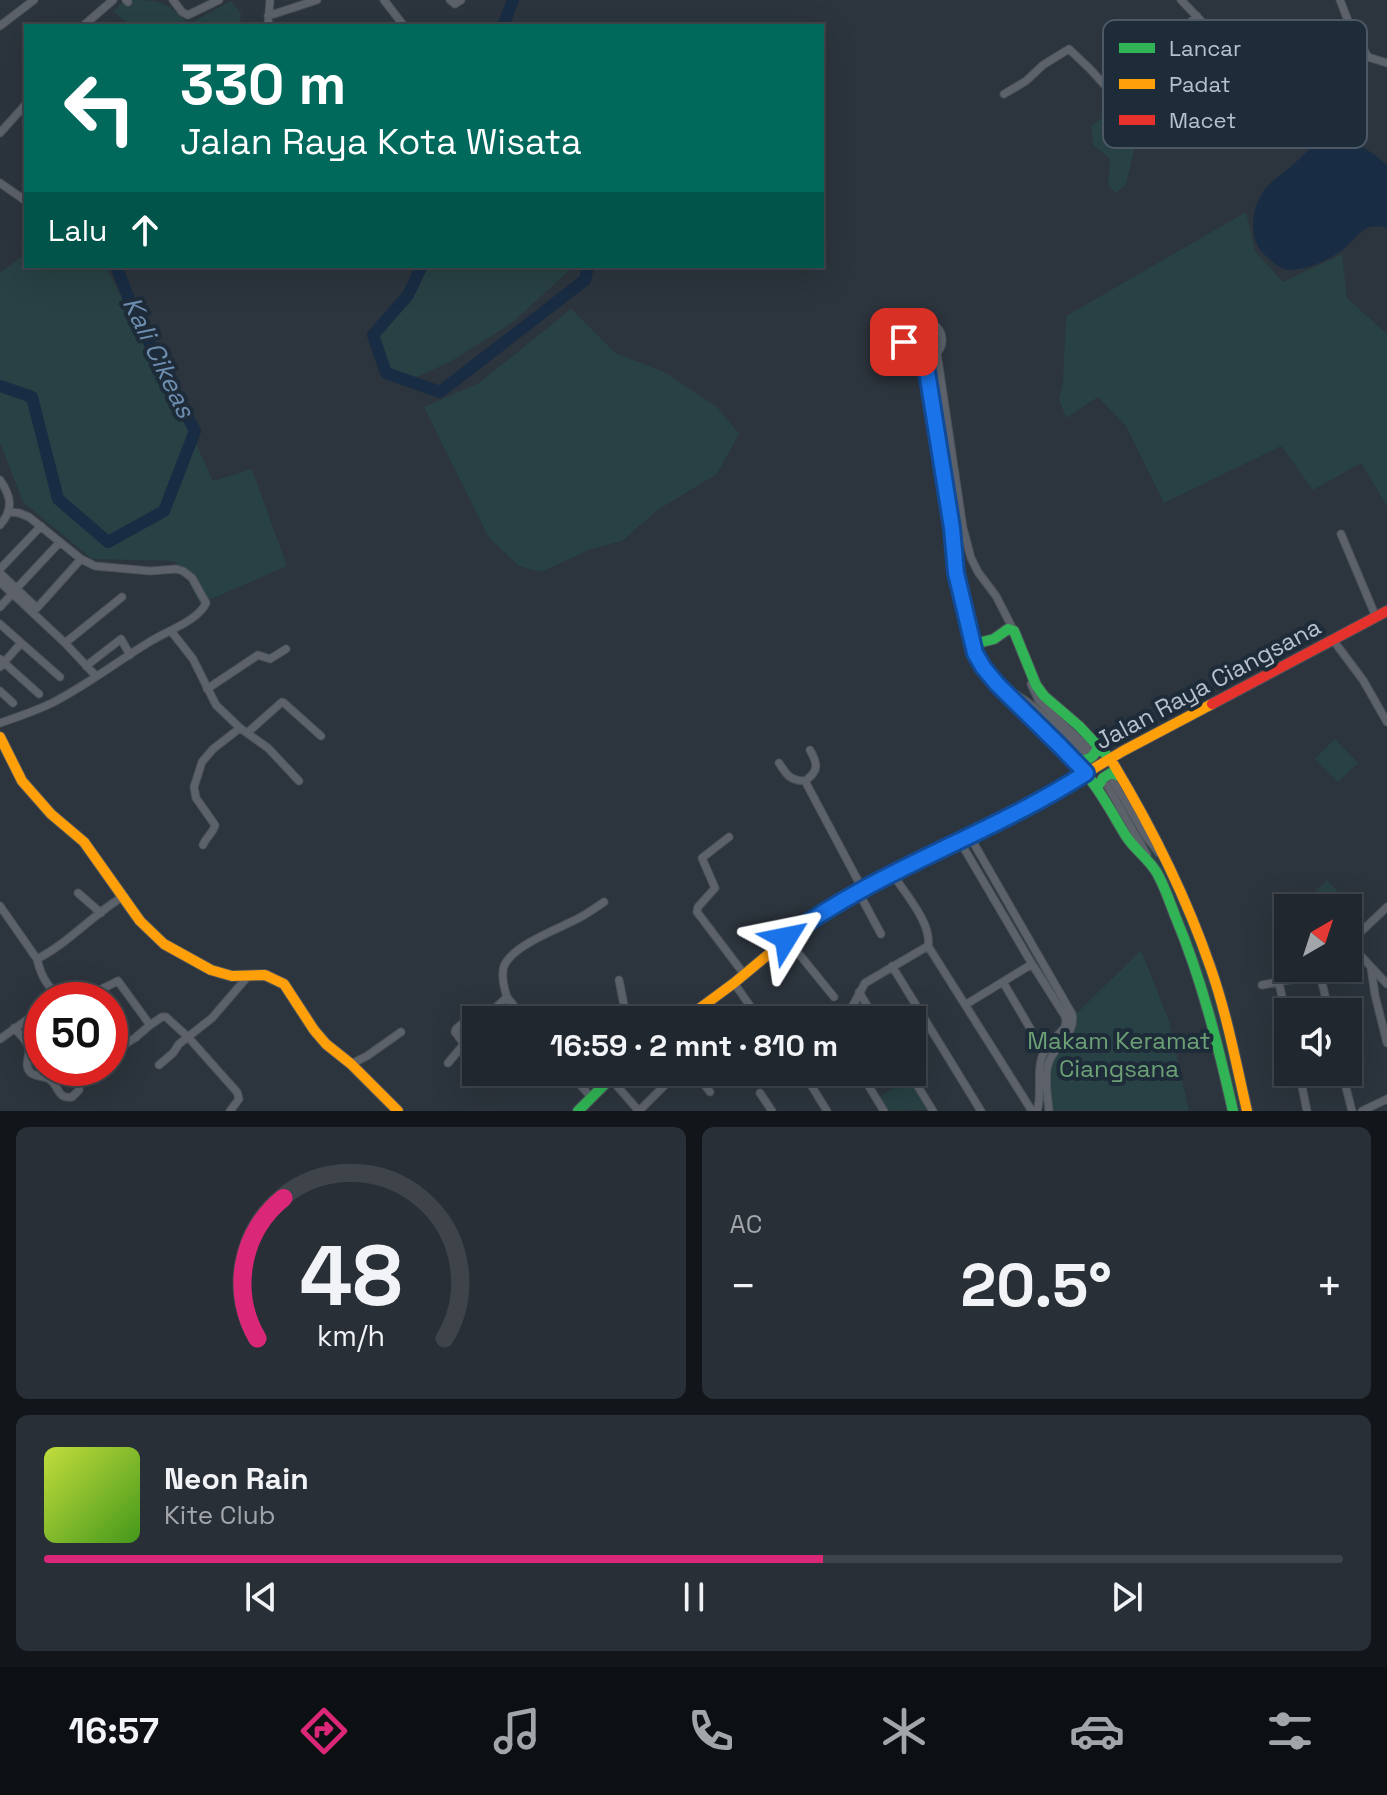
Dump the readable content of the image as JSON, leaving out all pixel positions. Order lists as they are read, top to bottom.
{
  "streets": {
    "street": ["Jalan Raya Ciangsana"]
  },
  "water": ["Kali Cikeas"],
  "parks": ["Makam Keramat Ciangsana"],
  "legend": ["Lancar", "Padat", "Macet"],
  "north": "top right",
  "page": {
    "turn": ["330 m", "Jalan Raya Kota Wisata"],
    "then": "Lalu",
    "limit": "50",
    "trip": "16:59 · 2 mnt · 810 m",
    "tile": "AC",
    "heat": ["−", "20.5°", "+"],
    "song": ["Neon Rain", "Kite Club"],
    "tabs": "16:57",
    "gauge": ["48", "km/h"]
  }
}
